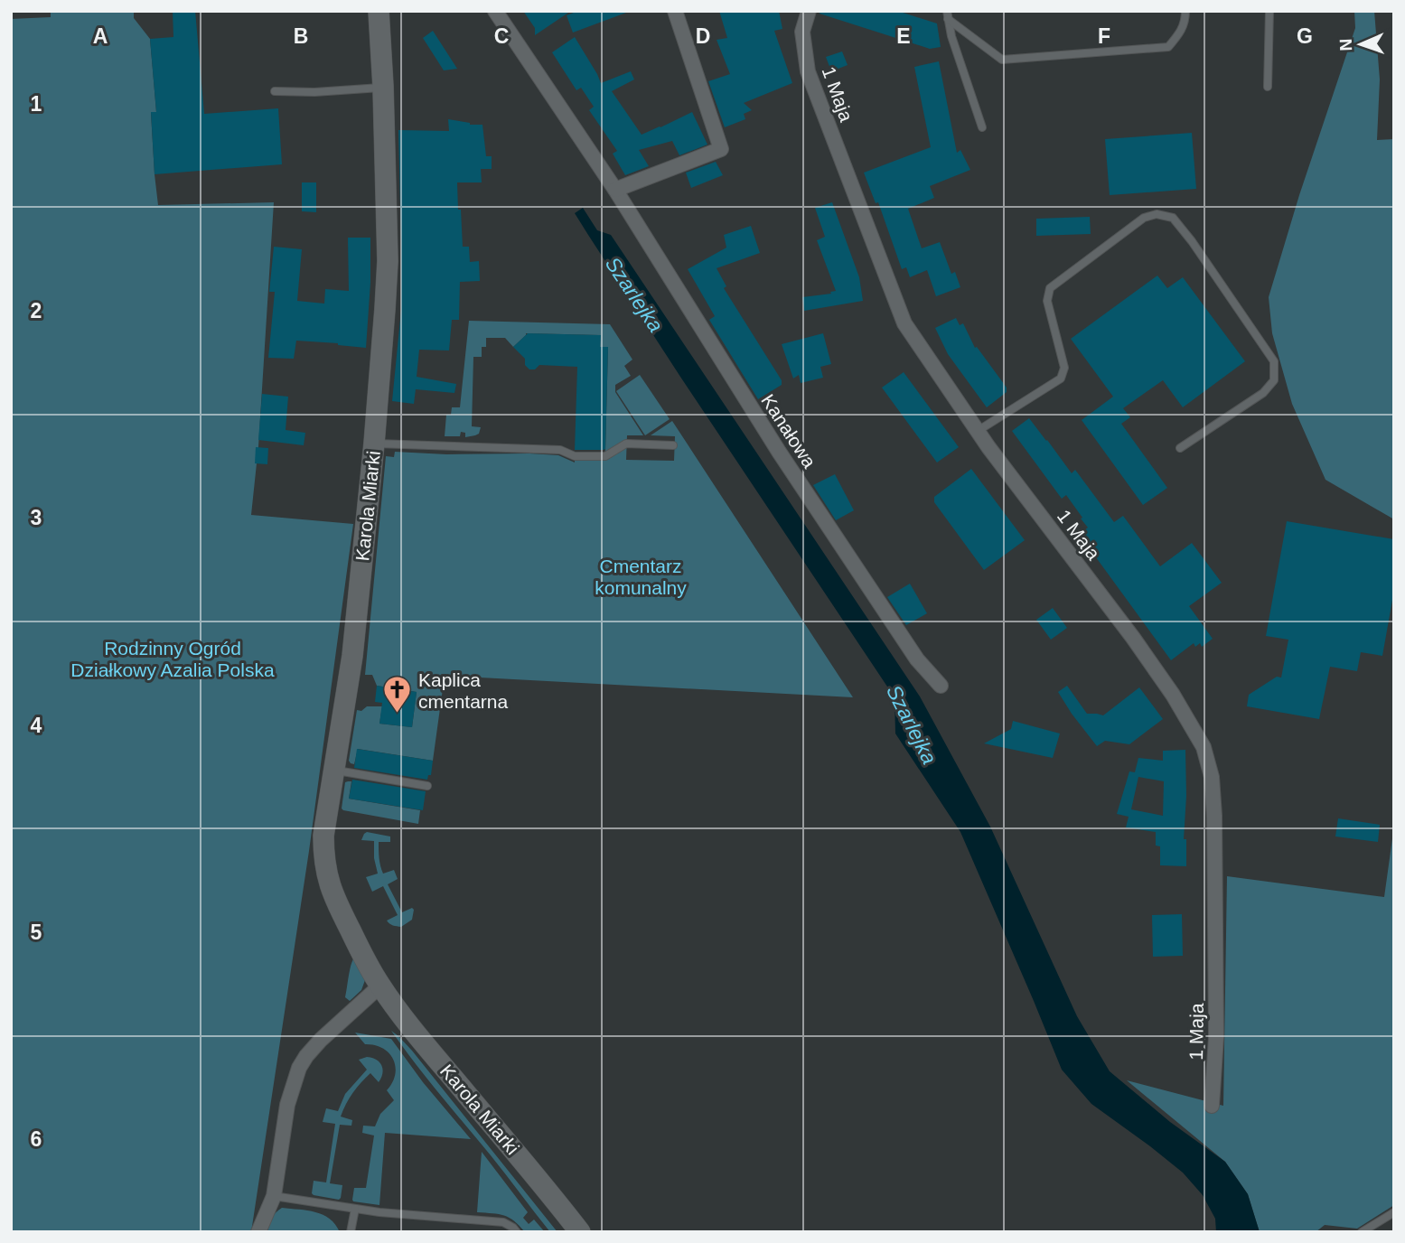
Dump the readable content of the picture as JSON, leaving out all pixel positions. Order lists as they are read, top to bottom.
{
  "streets": {
    "street": ["1 Maja", "Kanałowa", "Karola Miarki"]
  },
  "water": ["Szarlejka"],
  "parks": ["Cmentarz komunalny", "Rodzinny Ogród Działkowy Azalia Polska"],
  "places": {
    "church": ["Kaplica cmentarna"]
  },
  "north": "left",
  "grid": {
    "columns": [
      "A",
      "B",
      "C",
      "D",
      "E",
      "F",
      "G"
    ],
    "rows": [
      "1",
      "2",
      "3",
      "4",
      "5",
      "6"
    ]
  }
}
